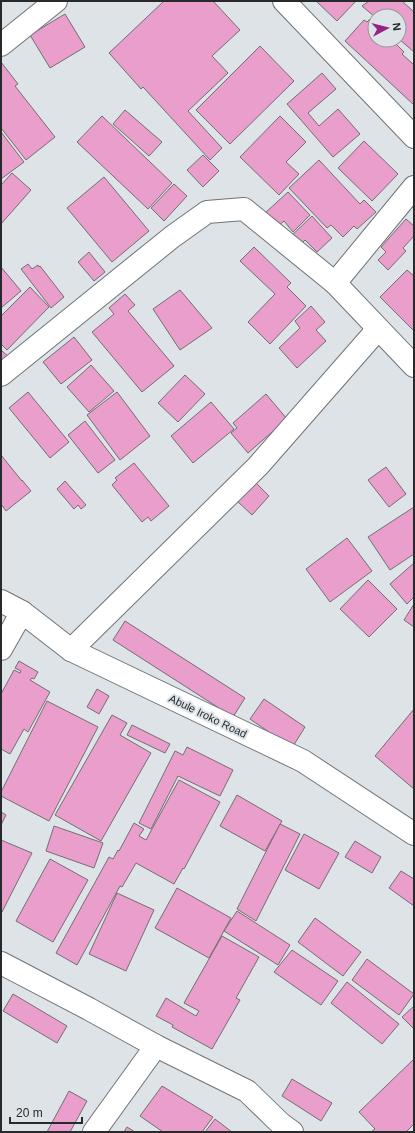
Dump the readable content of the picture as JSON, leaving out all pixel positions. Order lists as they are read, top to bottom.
{
  "streets": {
    "street": ["Abule Iroko Road"]
  },
  "scale_bar": "20 m",
  "north": "right"
}
